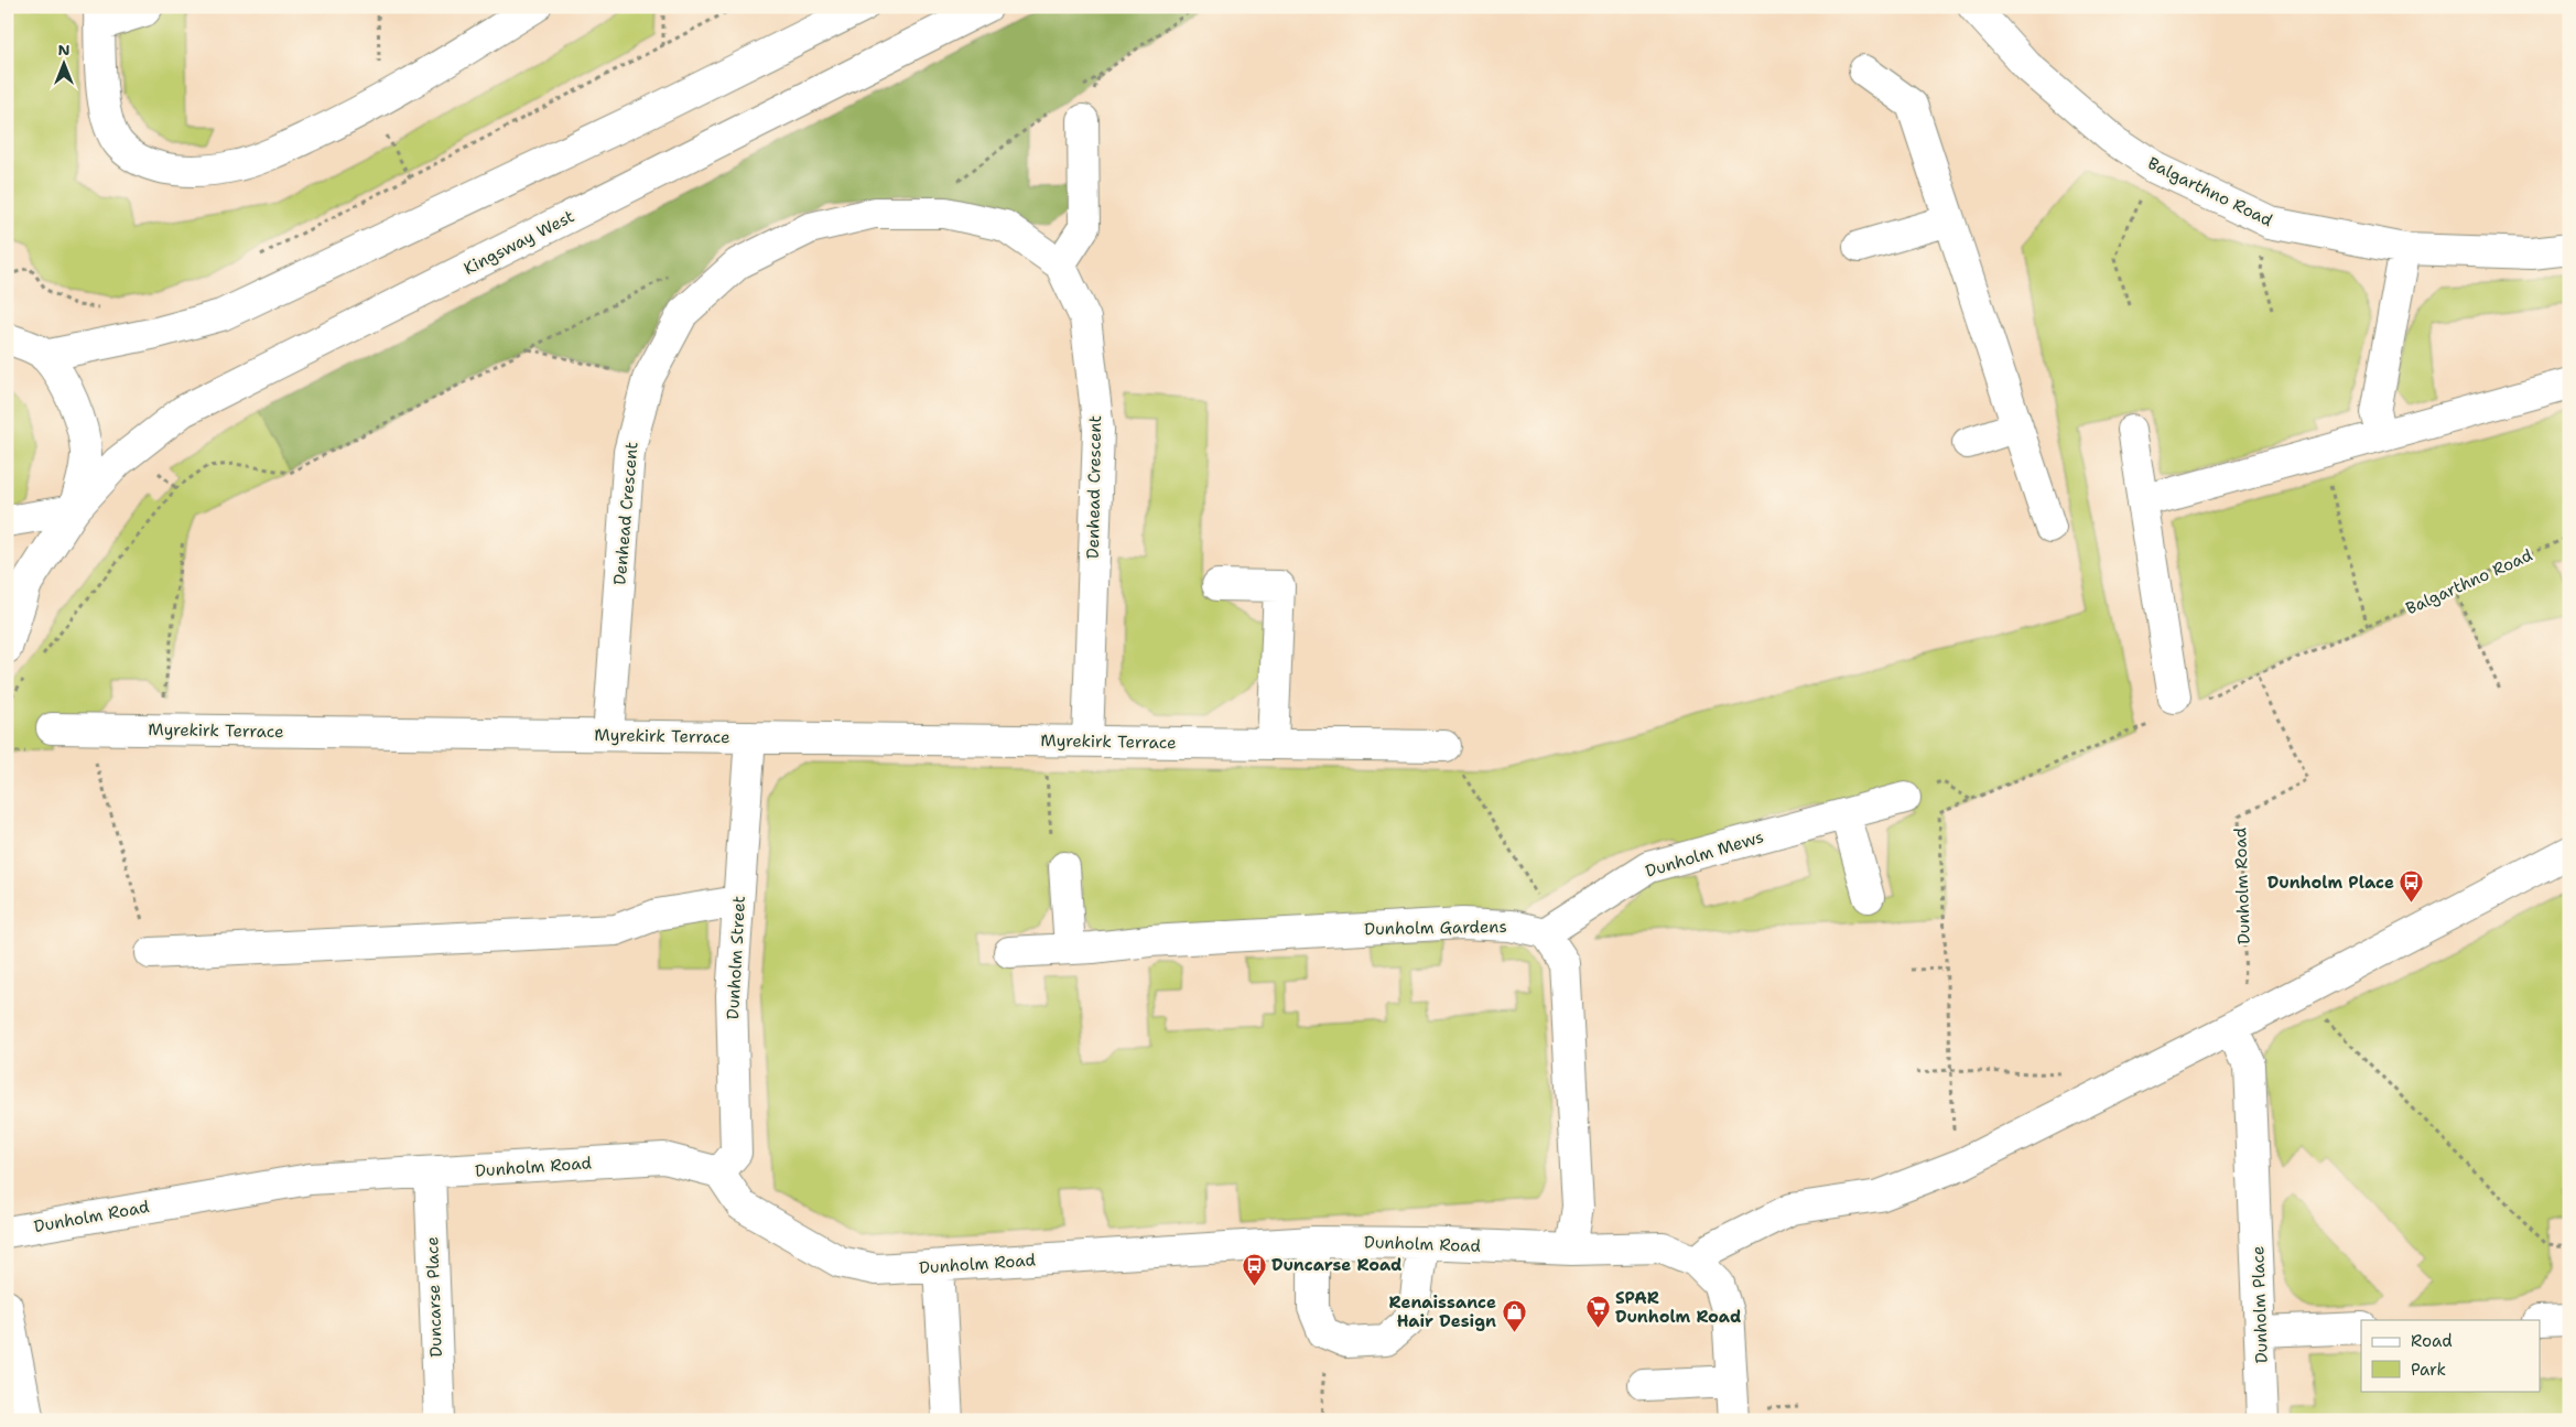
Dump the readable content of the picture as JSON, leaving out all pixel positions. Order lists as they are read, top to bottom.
{
  "streets": {
    "main road": [
      "Balgarthno Road",
      "Kingsway West",
      "Denhead Crescent",
      "Myrekirk Terrace",
      "Dunholm Mews",
      "Dunholm Road",
      "Dunholm Gardens",
      "Dunholm Street",
      "Duncarse Place",
      "Dunholm Place"
    ]
  },
  "crossings": [
    ["Balgarthno Road", "Dunholm Road"],
    ["Denhead Crescent", "Myrekirk Terrace"],
    ["Myrekirk Terrace", "Dunholm Street"],
    ["Dunholm Mews", "Dunholm Gardens"],
    ["Dunholm Road", "Dunholm Street"],
    ["Dunholm Road", "Duncarse Place"]
  ],
  "places": {
    "bus stop": ["Dunholm Place", "Duncarse Road"],
    "supermarket": ["SPAR Dunholm Road"],
    "shop": ["Renaissance Hair Design"]
  },
  "legend": ["Road", "Park"],
  "north": "top"
}
